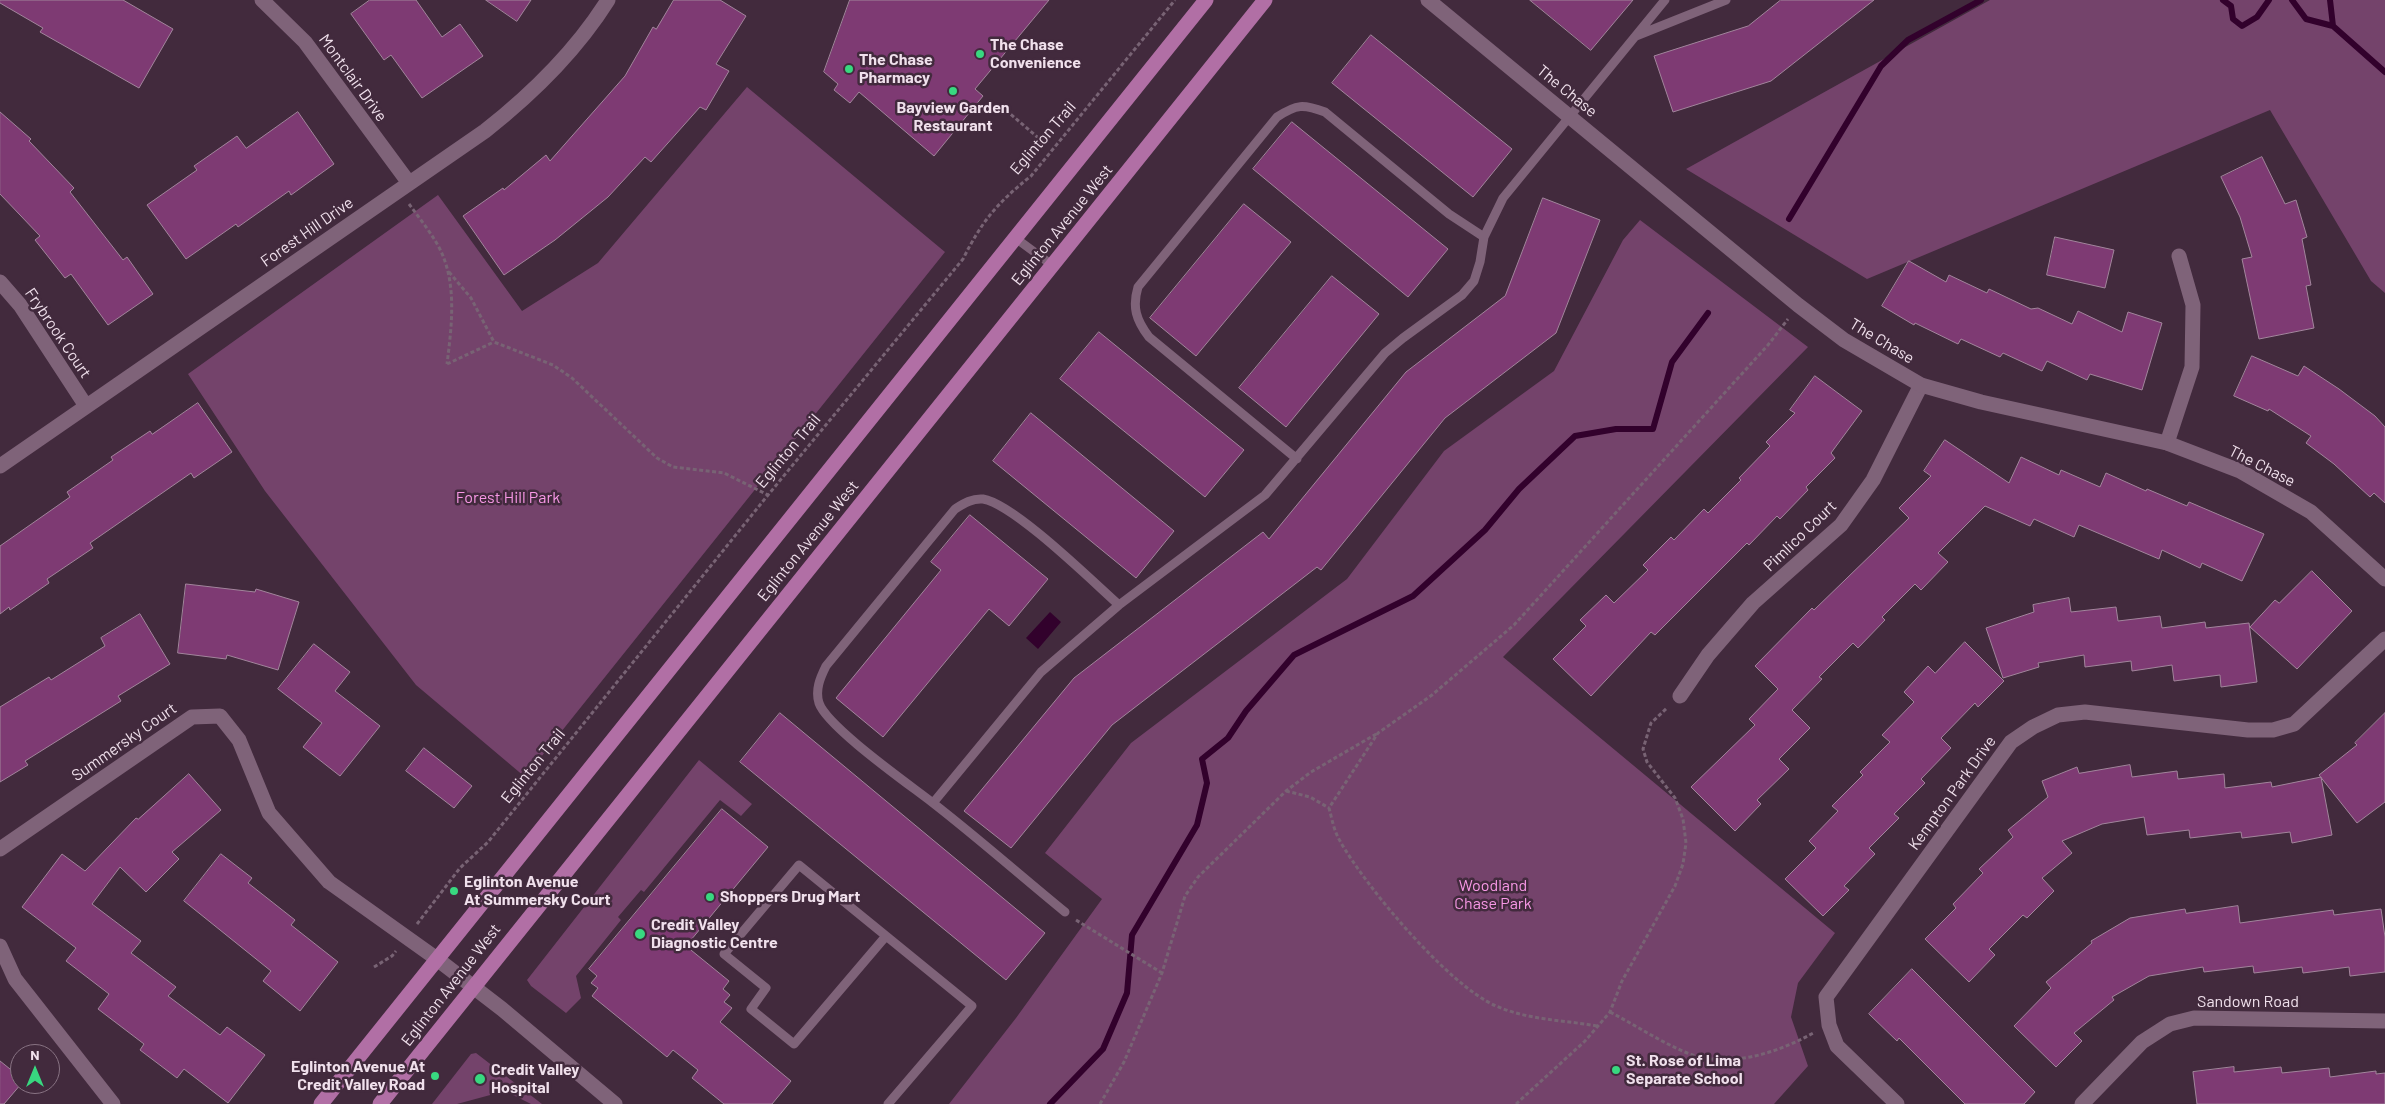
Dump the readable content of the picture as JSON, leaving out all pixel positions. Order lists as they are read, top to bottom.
{
  "streets": {
    "main road": ["Eglinton Avenue West"],
    "street": [
      "Montclair Drive",
      "The Chase",
      "Forest Hill Drive",
      "Frybrook Court",
      "Pimlico Court",
      "Summersky Court",
      "Kempton Park Drive",
      "Sandown Road"
    ],
    "path": ["Eglinton Trail"]
  },
  "crossings": [
    ["Montclair Drive", "Forest Hill Drive"],
    ["The Chase", "Pimlico Court"],
    ["Eglinton Avenue West", "Summersky Court"],
    ["Forest Hill Drive", "Frybrook Court"]
  ],
  "parks": ["Forest Hill Park", "Woodland Chase Park"],
  "places": [
    "The Chase Convenience",
    "The Chase Pharmacy",
    "Bayview Garden Restaurant",
    "Eglinton Avenue At Summersky Court",
    "Shoppers Drug Mart",
    "Credit Valley Diagnostic Centre",
    "St. Rose of Lima Separate School",
    "Eglinton Avenue At Credit Valley Road",
    "Credit Valley Hospital"
  ],
  "north": "top"
}
